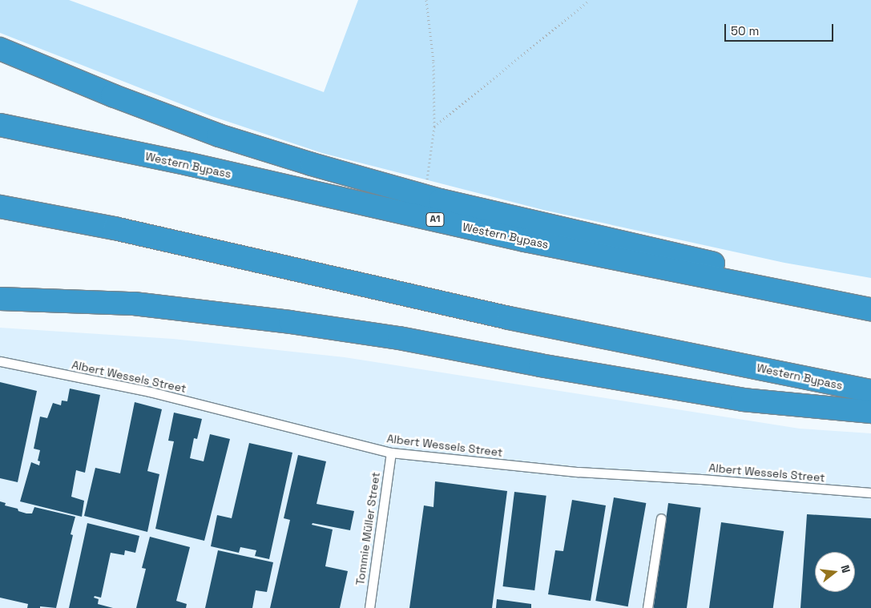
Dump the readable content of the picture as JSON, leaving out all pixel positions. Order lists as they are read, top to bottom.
{
  "streets": {
    "highway": ["Western Bypass", "A1"],
    "lane": ["Albert Wessels Street", "Tommie Müller Street"]
  },
  "crossings": [
    ["Albert Wessels Street", "Tommie Müller Street"]
  ],
  "scale_bar": "50 m",
  "north": "right"
}
